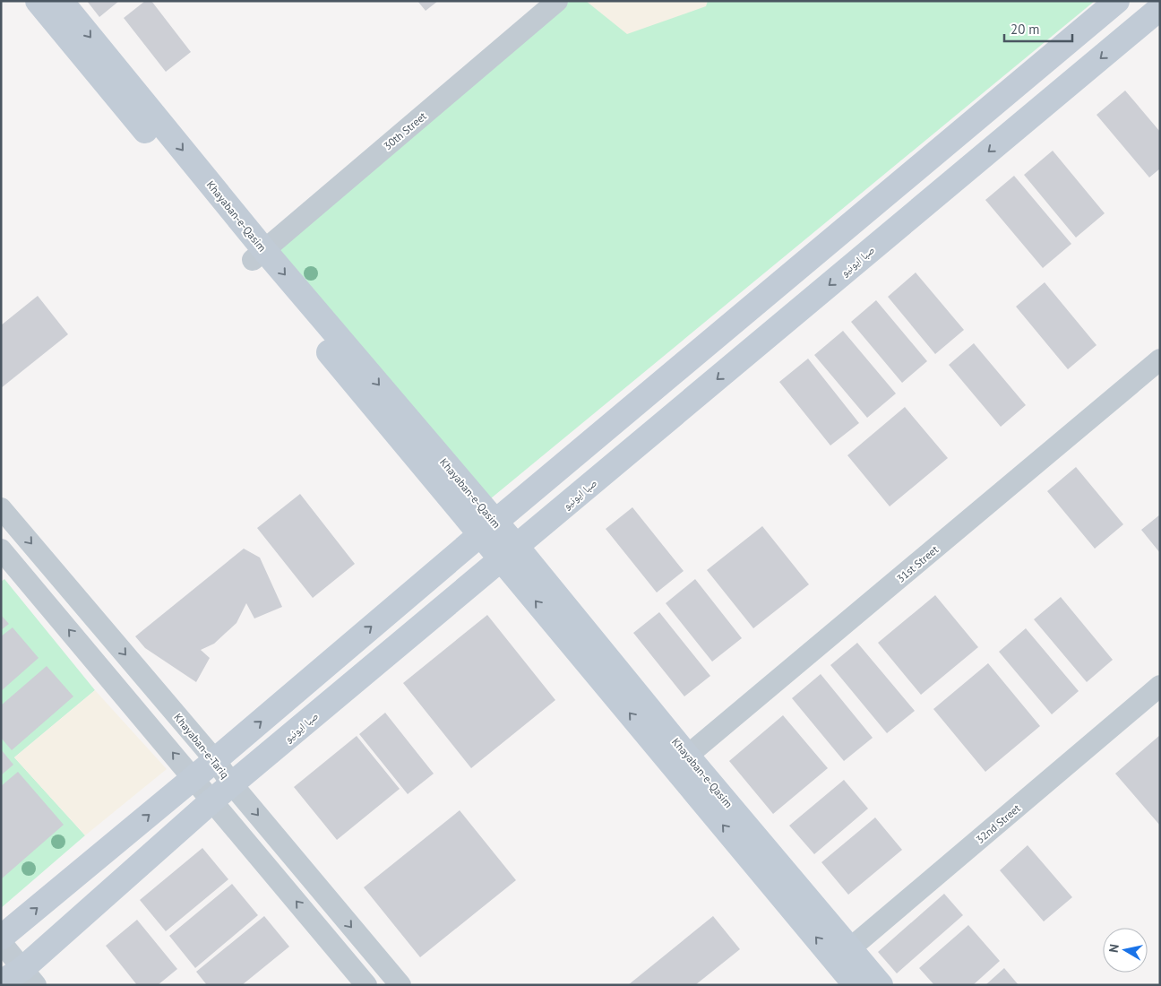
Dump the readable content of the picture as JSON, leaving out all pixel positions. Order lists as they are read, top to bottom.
{
  "streets": {
    "main road": ["Khayaban-e-Qasim", "صبا ایونیو"],
    "street": [
      "30th Street",
      "31st Street",
      "Khayaban-e-Tariq",
      "32nd Street"
    ]
  },
  "crossings": [
    ["30th Street", "Khayaban-e-Qasim"],
    ["Khayaban-e-Qasim", "صبا ایونیو"],
    ["Khayaban-e-Qasim", "31st Street"],
    ["Khayaban-e-Qasim", "32nd Street"],
    ["صبا ایونیو", "Khayaban-e-Tariq"]
  ],
  "scale_bar": "20 m",
  "north": "left"
}
